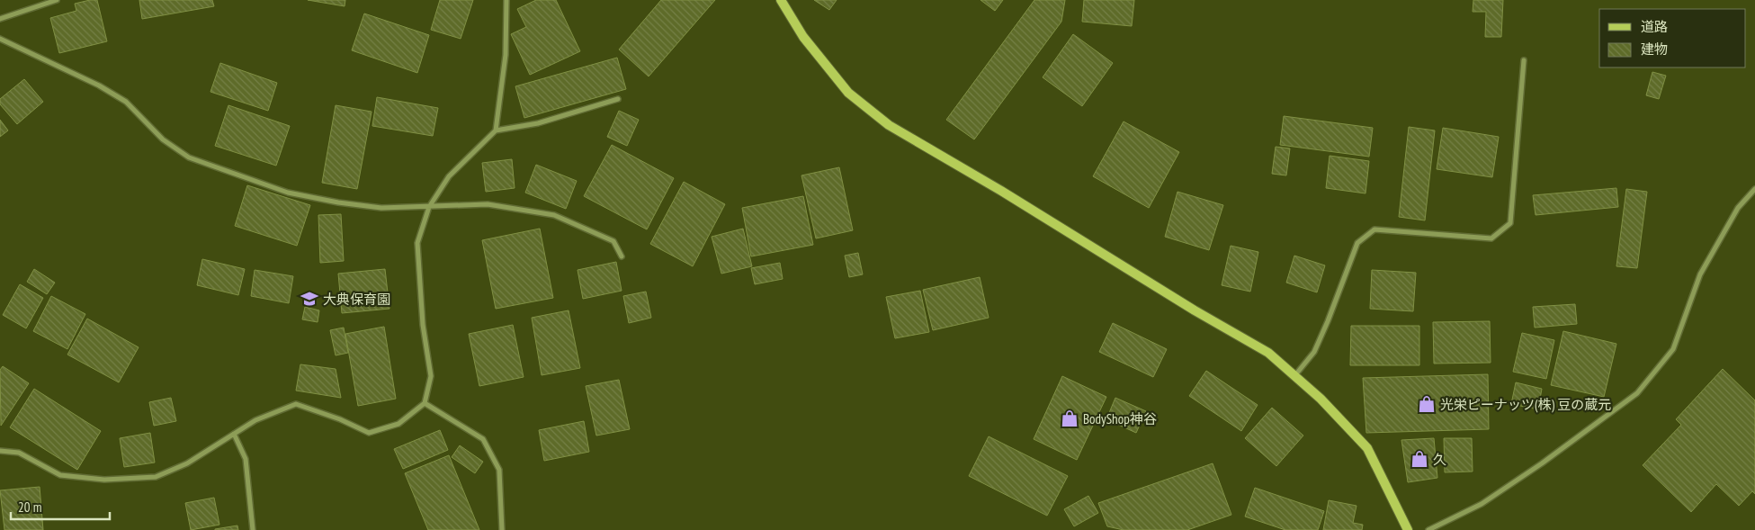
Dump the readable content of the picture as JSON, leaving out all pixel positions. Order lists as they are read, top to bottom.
{
  "places": {
    "school or university": ["大典保育園"],
    "shop": ["光栄ピーナッツ(株) 豆の蔵元", "BodyShop神谷", "久"]
  },
  "legend": ["道路", "建物"],
  "scale_bar": "20 m"
}
